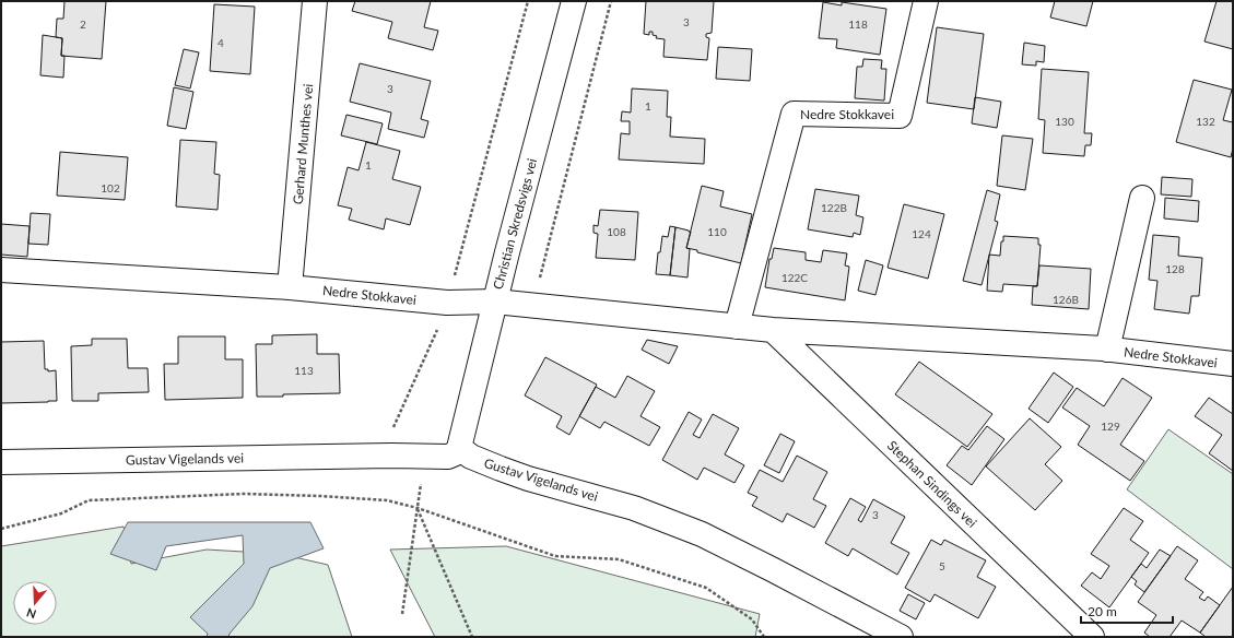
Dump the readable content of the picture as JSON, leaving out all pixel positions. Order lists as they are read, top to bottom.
{
  "streets": {
    "street": [
      "Nedre Stokkavei",
      "Gerhard Munthes vei",
      "Christian Skredsvigs vei",
      "Gustav Vigelands vei",
      "Stephan Sindings vei"
    ]
  },
  "crossings": [
    ["Nedre Stokkavei", "Gerhard Munthes vei"],
    ["Nedre Stokkavei", "Christian Skredsvigs vei"],
    ["Nedre Stokkavei", "Stephan Sindings vei"],
    ["Christian Skredsvigs vei", "Gustav Vigelands vei"]
  ],
  "house_numbers": [
    "3",
    "2",
    "118",
    "4",
    "3",
    "1",
    "130",
    "132",
    "1",
    "102",
    "122B",
    "108",
    "110",
    "124",
    "128",
    "122C",
    "126B",
    "113",
    "129",
    "3",
    "5"
  ],
  "scale_bar": "20 m",
  "north": "bottom"
}
